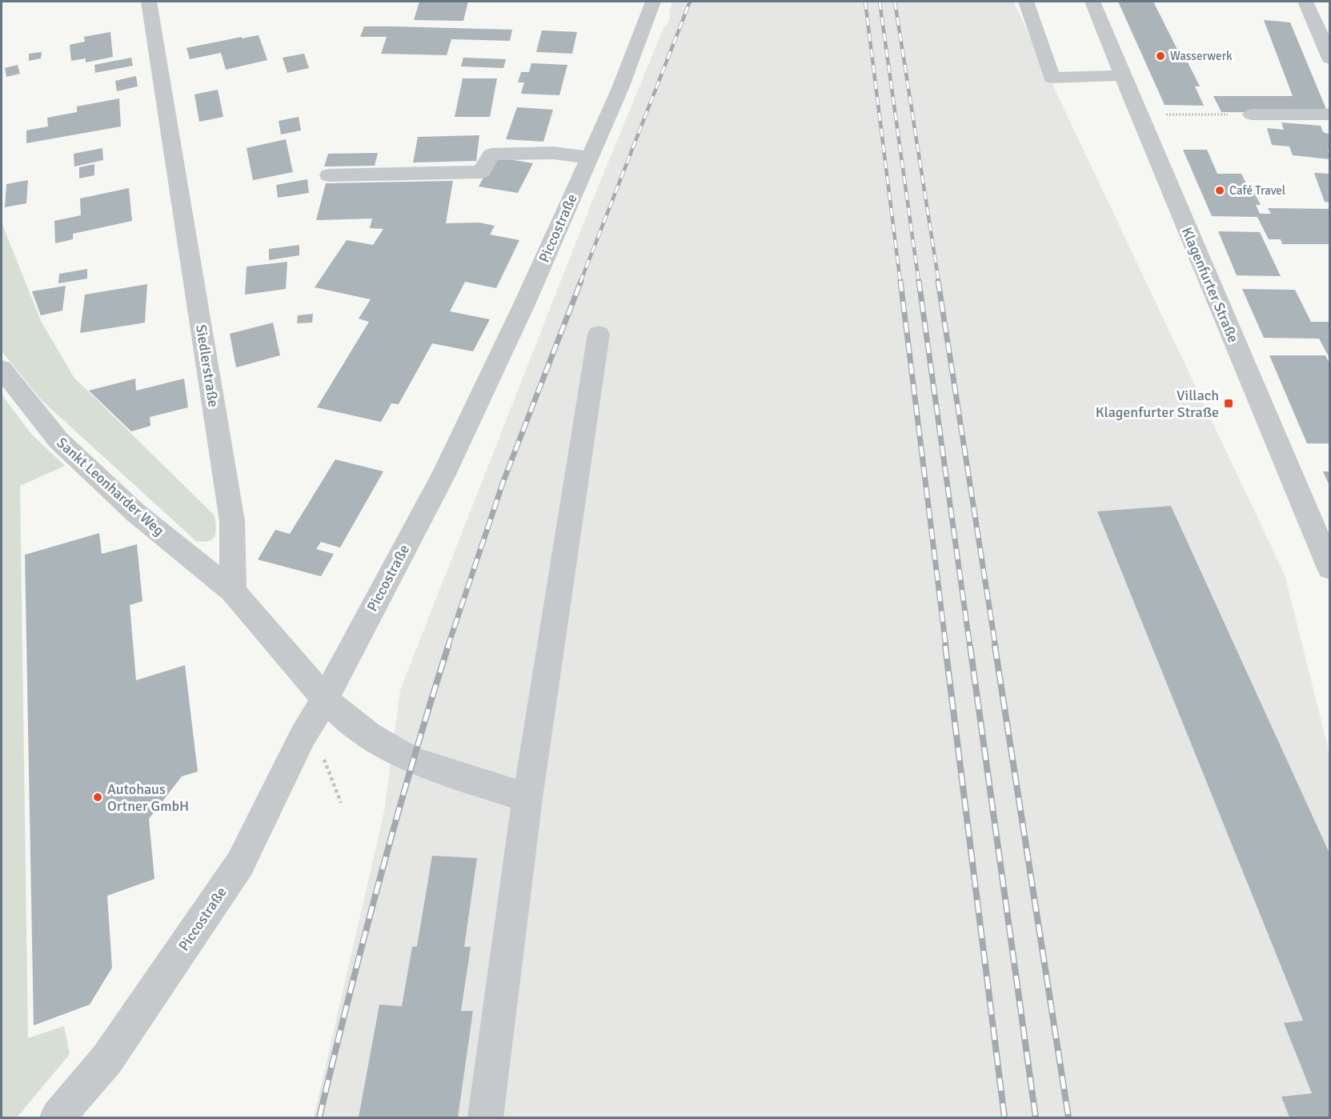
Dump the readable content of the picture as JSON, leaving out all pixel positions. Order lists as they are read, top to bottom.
{
  "streets": {
    "street": [
      "Piccostraße",
      "Klagenfurter Straße",
      "Siedlerstraße",
      "Sankt Leonharder Weg"
    ]
  },
  "crossings": [
    ["Siedlerstraße", "Sankt Leonharder Weg"]
  ],
  "places": {
    "other": ["Wasserwerk", "Café Travel", "Autohaus Ortner GmbH"],
    "transit": ["Villach Klagenfurter Straße"]
  }
}
